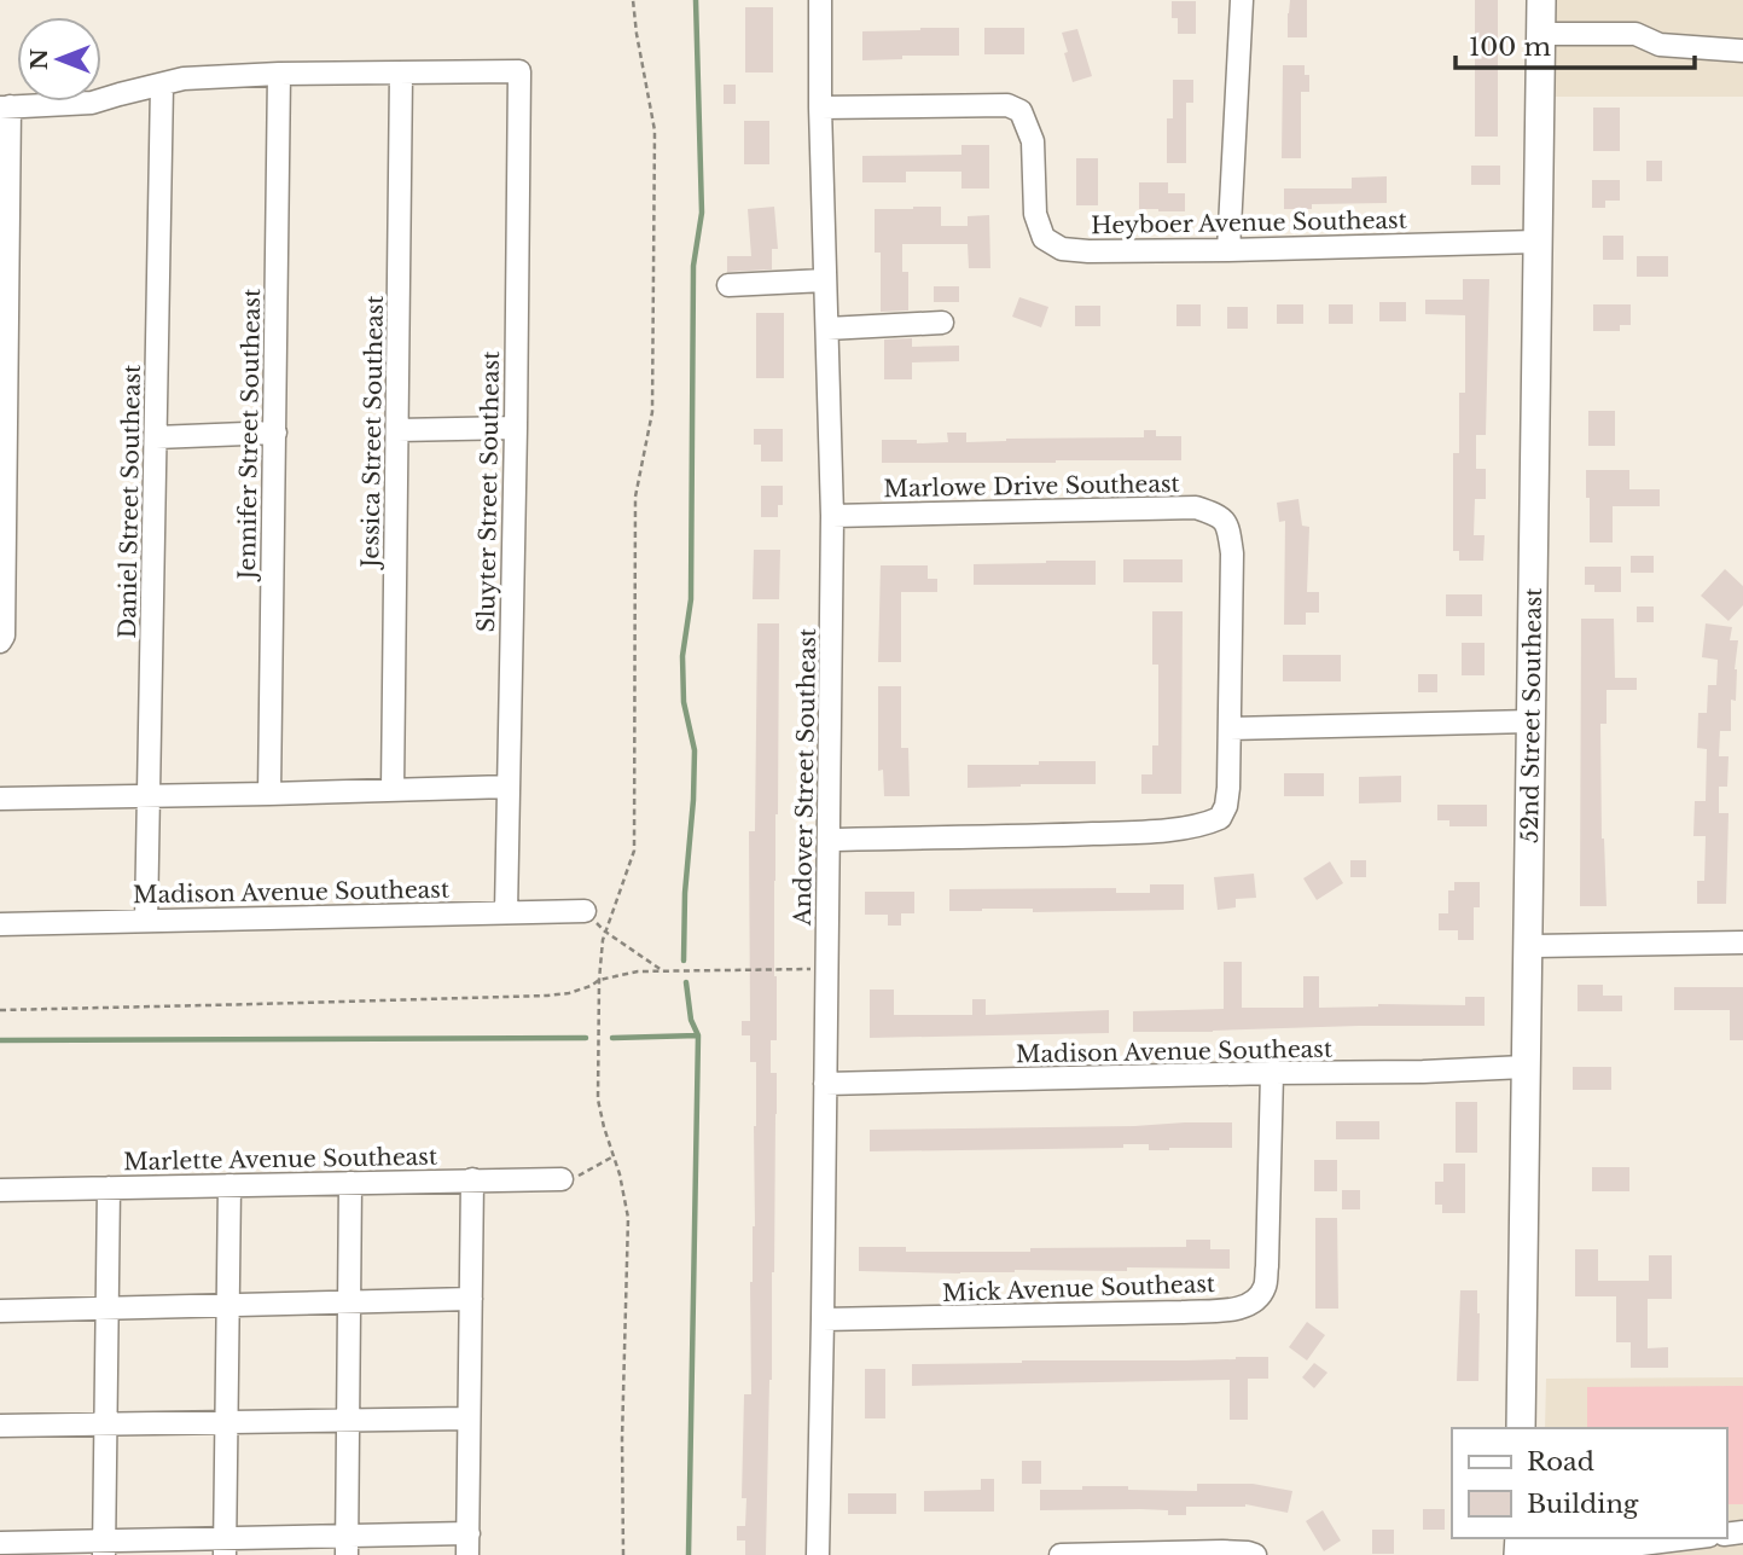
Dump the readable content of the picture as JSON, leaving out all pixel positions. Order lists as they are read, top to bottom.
{
  "streets": {
    "main road": ["52nd Street Southeast"],
    "street": [
      "Heyboer Avenue Southeast",
      "Jessica Street Southeast",
      "Jennifer Street Southeast",
      "Marlowe Drive Southeast",
      "Sluyter Street Southeast",
      "Daniel Street Southeast",
      "Andover Street Southeast",
      "Madison Avenue Southeast",
      "Marlette Avenue Southeast",
      "Mick Avenue Southeast"
    ]
  },
  "crossings": [
    ["Heyboer Avenue Southeast", "52nd Street Southeast"],
    ["Heyboer Avenue Southeast", "Andover Street Southeast"],
    ["Jessica Street Southeast", "Sluyter Street Southeast"],
    ["Marlowe Drive Southeast", "Andover Street Southeast"],
    ["Sluyter Street Southeast", "Madison Avenue Southeast"],
    ["Daniel Street Southeast", "Madison Avenue Southeast"],
    ["52nd Street Southeast", "Madison Avenue Southeast"],
    ["Andover Street Southeast", "Madison Avenue Southeast"],
    ["Andover Street Southeast", "Mick Avenue Southeast"],
    ["Madison Avenue Southeast", "Mick Avenue Southeast"]
  ],
  "legend": ["Road", "Building"],
  "scale_bar": "100 m",
  "north": "left"
}
